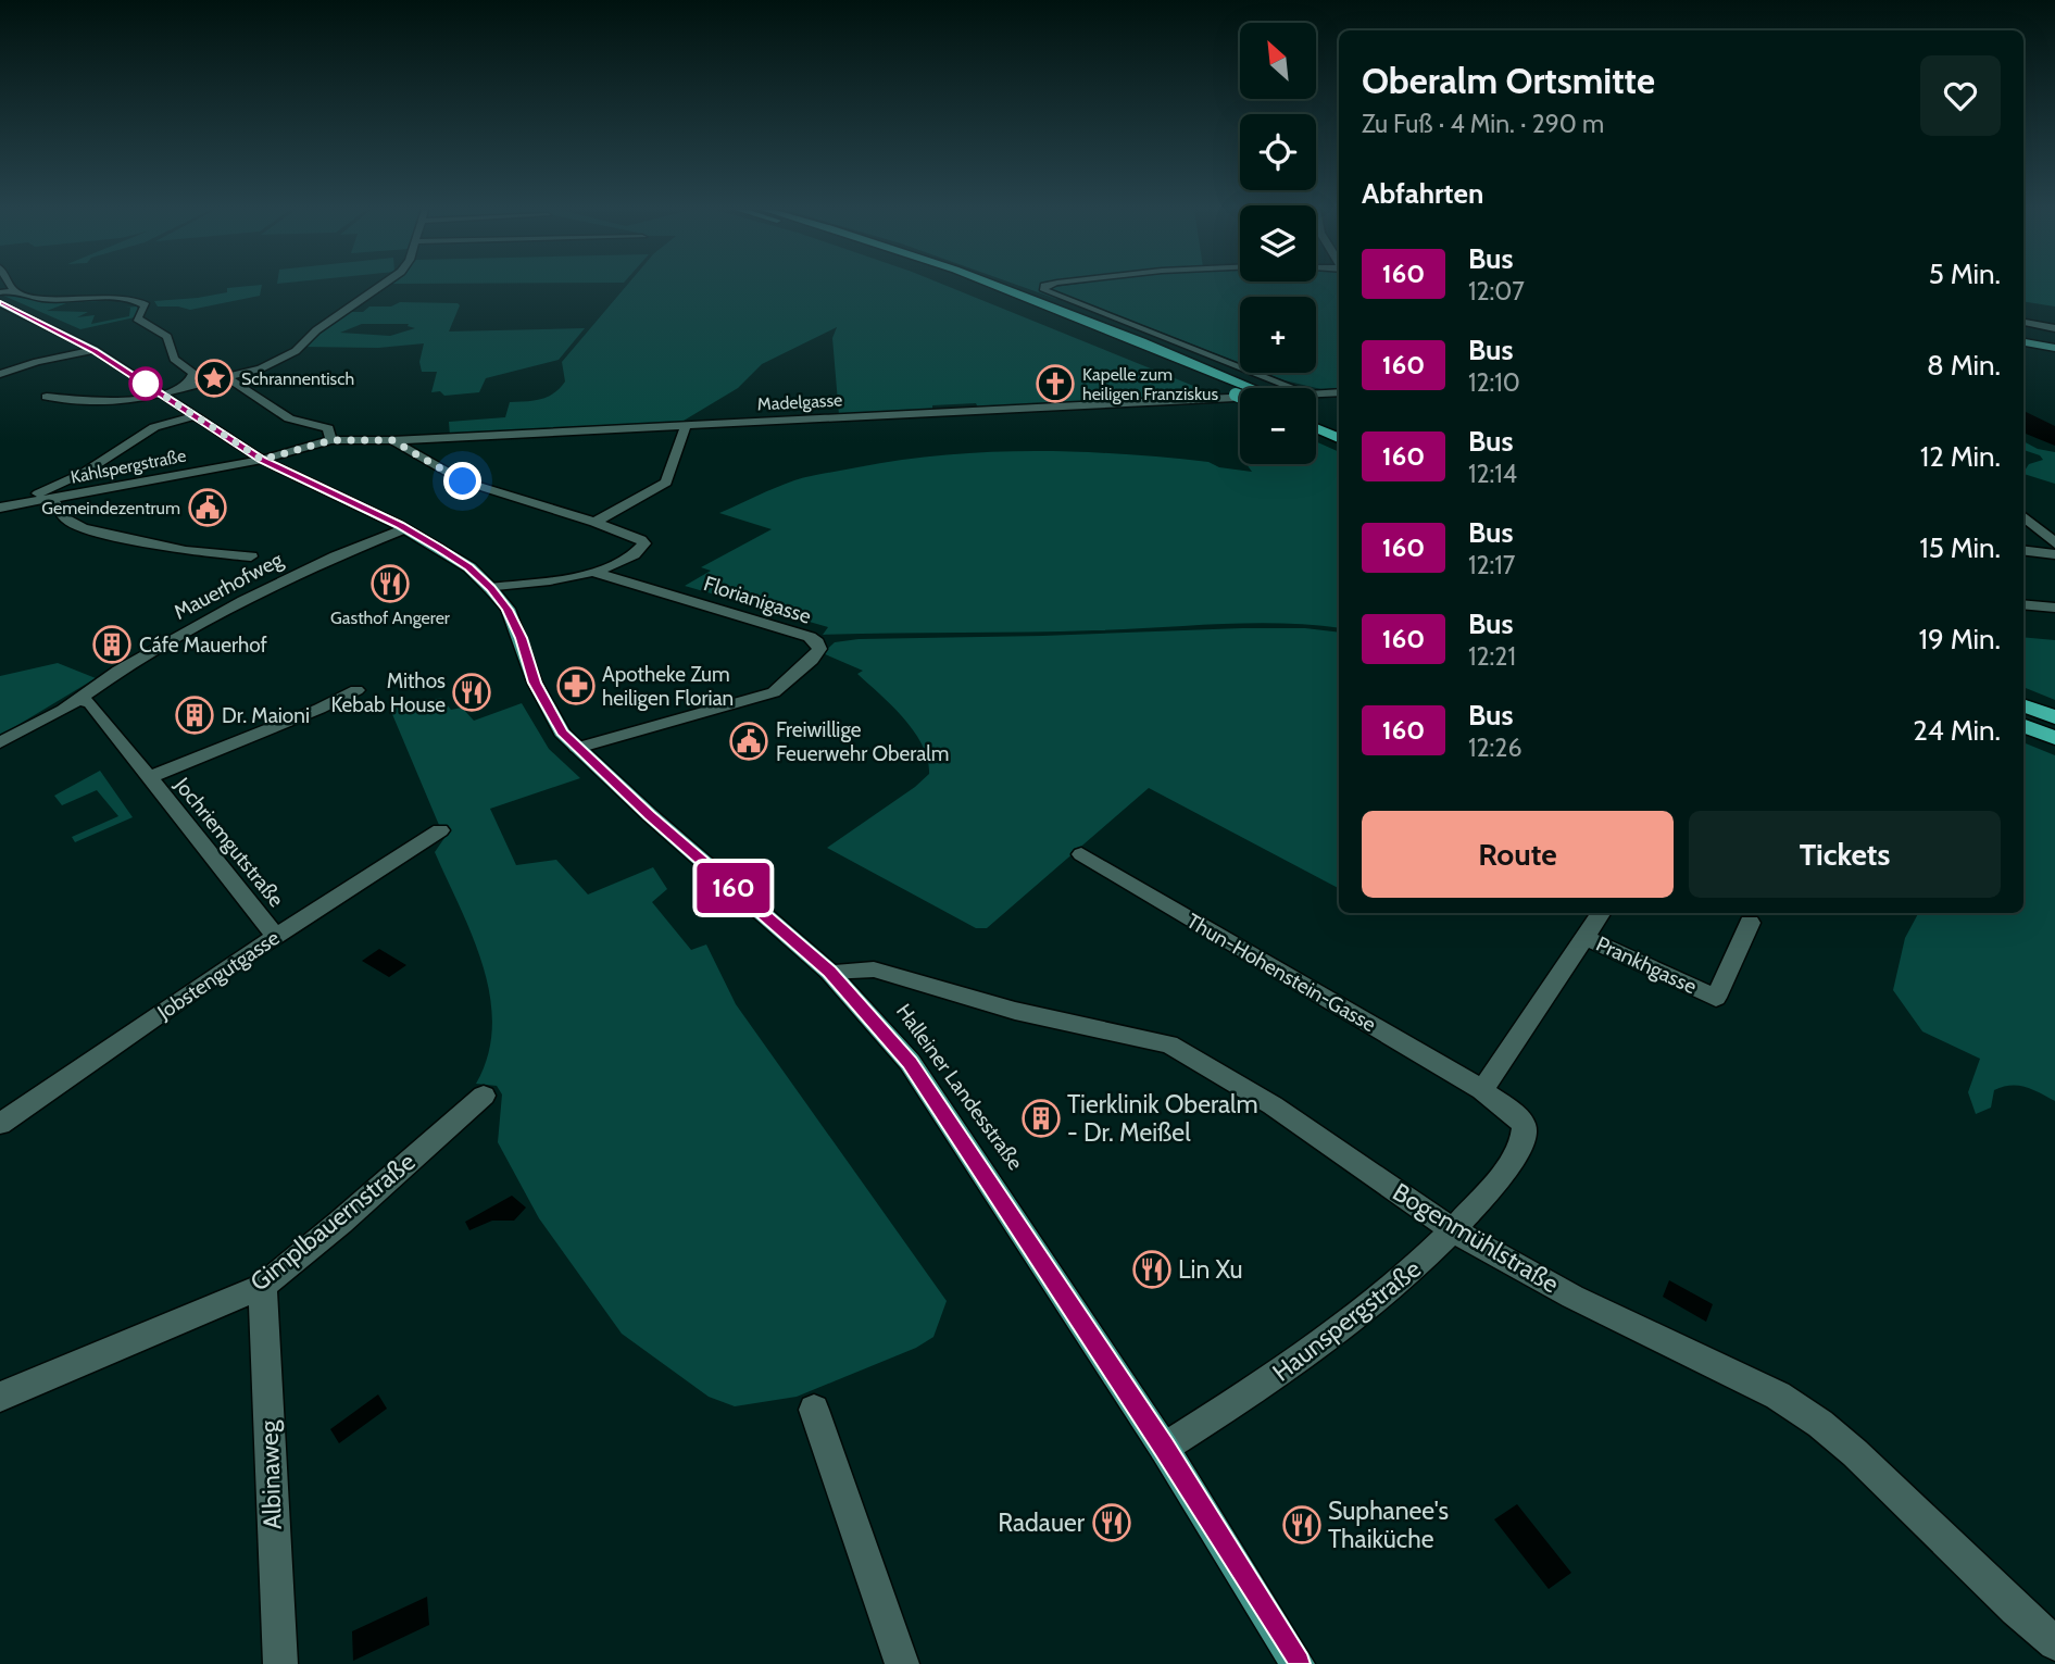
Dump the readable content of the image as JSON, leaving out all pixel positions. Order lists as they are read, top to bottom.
{
  "streets": {
    "main road": ["Halleiner Landesstraße"],
    "street": [
      "Madelgasse",
      "Kahlspergstraße",
      "Mauerhofweg",
      "Florianigasse",
      "Jochriemgutstraße",
      "Prankhgasse",
      "Thun-Hohenstein-Gasse",
      "Jobstengutgasse",
      "Gimplbauernstraße",
      "Bogenmühlstraße",
      "Haunspergstraße",
      "Albinaweg"
    ]
  },
  "crossings": [
    ["Madelgasse", "Kahlspergstraße"],
    ["Madelgasse", "Halleiner Landesstraße"],
    ["Kahlspergstraße", "Halleiner Landesstraße"],
    ["Mauerhofweg", "Jochriemgutstraße"],
    ["Mauerhofweg", "Halleiner Landesstraße"],
    ["Florianigasse", "Halleiner Landesstraße"],
    ["Jochriemgutstraße", "Jobstengutgasse"],
    ["Thun-Hohenstein-Gasse", "Haunspergstraße"],
    ["Halleiner Landesstraße", "Bogenmühlstraße"],
    ["Halleiner Landesstraße", "Haunspergstraße"],
    ["Gimplbauernstraße", "Albinaweg"],
    ["Bogenmühlstraße", "Haunspergstraße"]
  ],
  "places": {
    "place": ["Schrannentisch"],
    "church": ["Kapelle zum heiligen Franziskus"],
    "public building": ["Gemeindezentrum", "Freiwillige Feuerwehr Oberalm"],
    "restaurant": [
      "Gasthof Angerer",
      "Mithos Kebab House",
      "Lin Xu",
      "Radauer",
      "Suphanee's Thaiküche"
    ],
    "building": ["Cáfe Mauerhof", "Dr. Maioni", "Tierklinik Oberalm - Dr. Meißel"],
    "pharmacy": ["Apotheke Zum heiligen Florian"]
  },
  "lines": ["bus line 160"],
  "north": "top left",
  "page": {
    "on_map": "160",
    "map_buttons": ["+", "−"],
    "heading": [
      ["Oberalm Ortsmitte", "Zu Fuß · 4 Min. · 290 m"],
      "Abfahrten"
    ],
    "list": [
      {
        "mark": "160",
        "name": "Bus",
        "note": "12:07",
        "value": "5 Min."
      },
      {
        "mark": "160",
        "name": "Bus",
        "note": "12:10",
        "value": "8 Min."
      },
      {
        "mark": "160",
        "name": "Bus",
        "note": "12:14",
        "value": "12 Min."
      },
      {
        "mark": "160",
        "name": "Bus",
        "note": "12:17",
        "value": "15 Min."
      },
      {
        "mark": "160",
        "name": "Bus",
        "note": "12:21",
        "value": "19 Min."
      },
      {
        "mark": "160",
        "name": "Bus",
        "note": "12:26",
        "value": "24 Min."
      }
    ],
    "buttons": ["Route", "Tickets"]
  }
}
